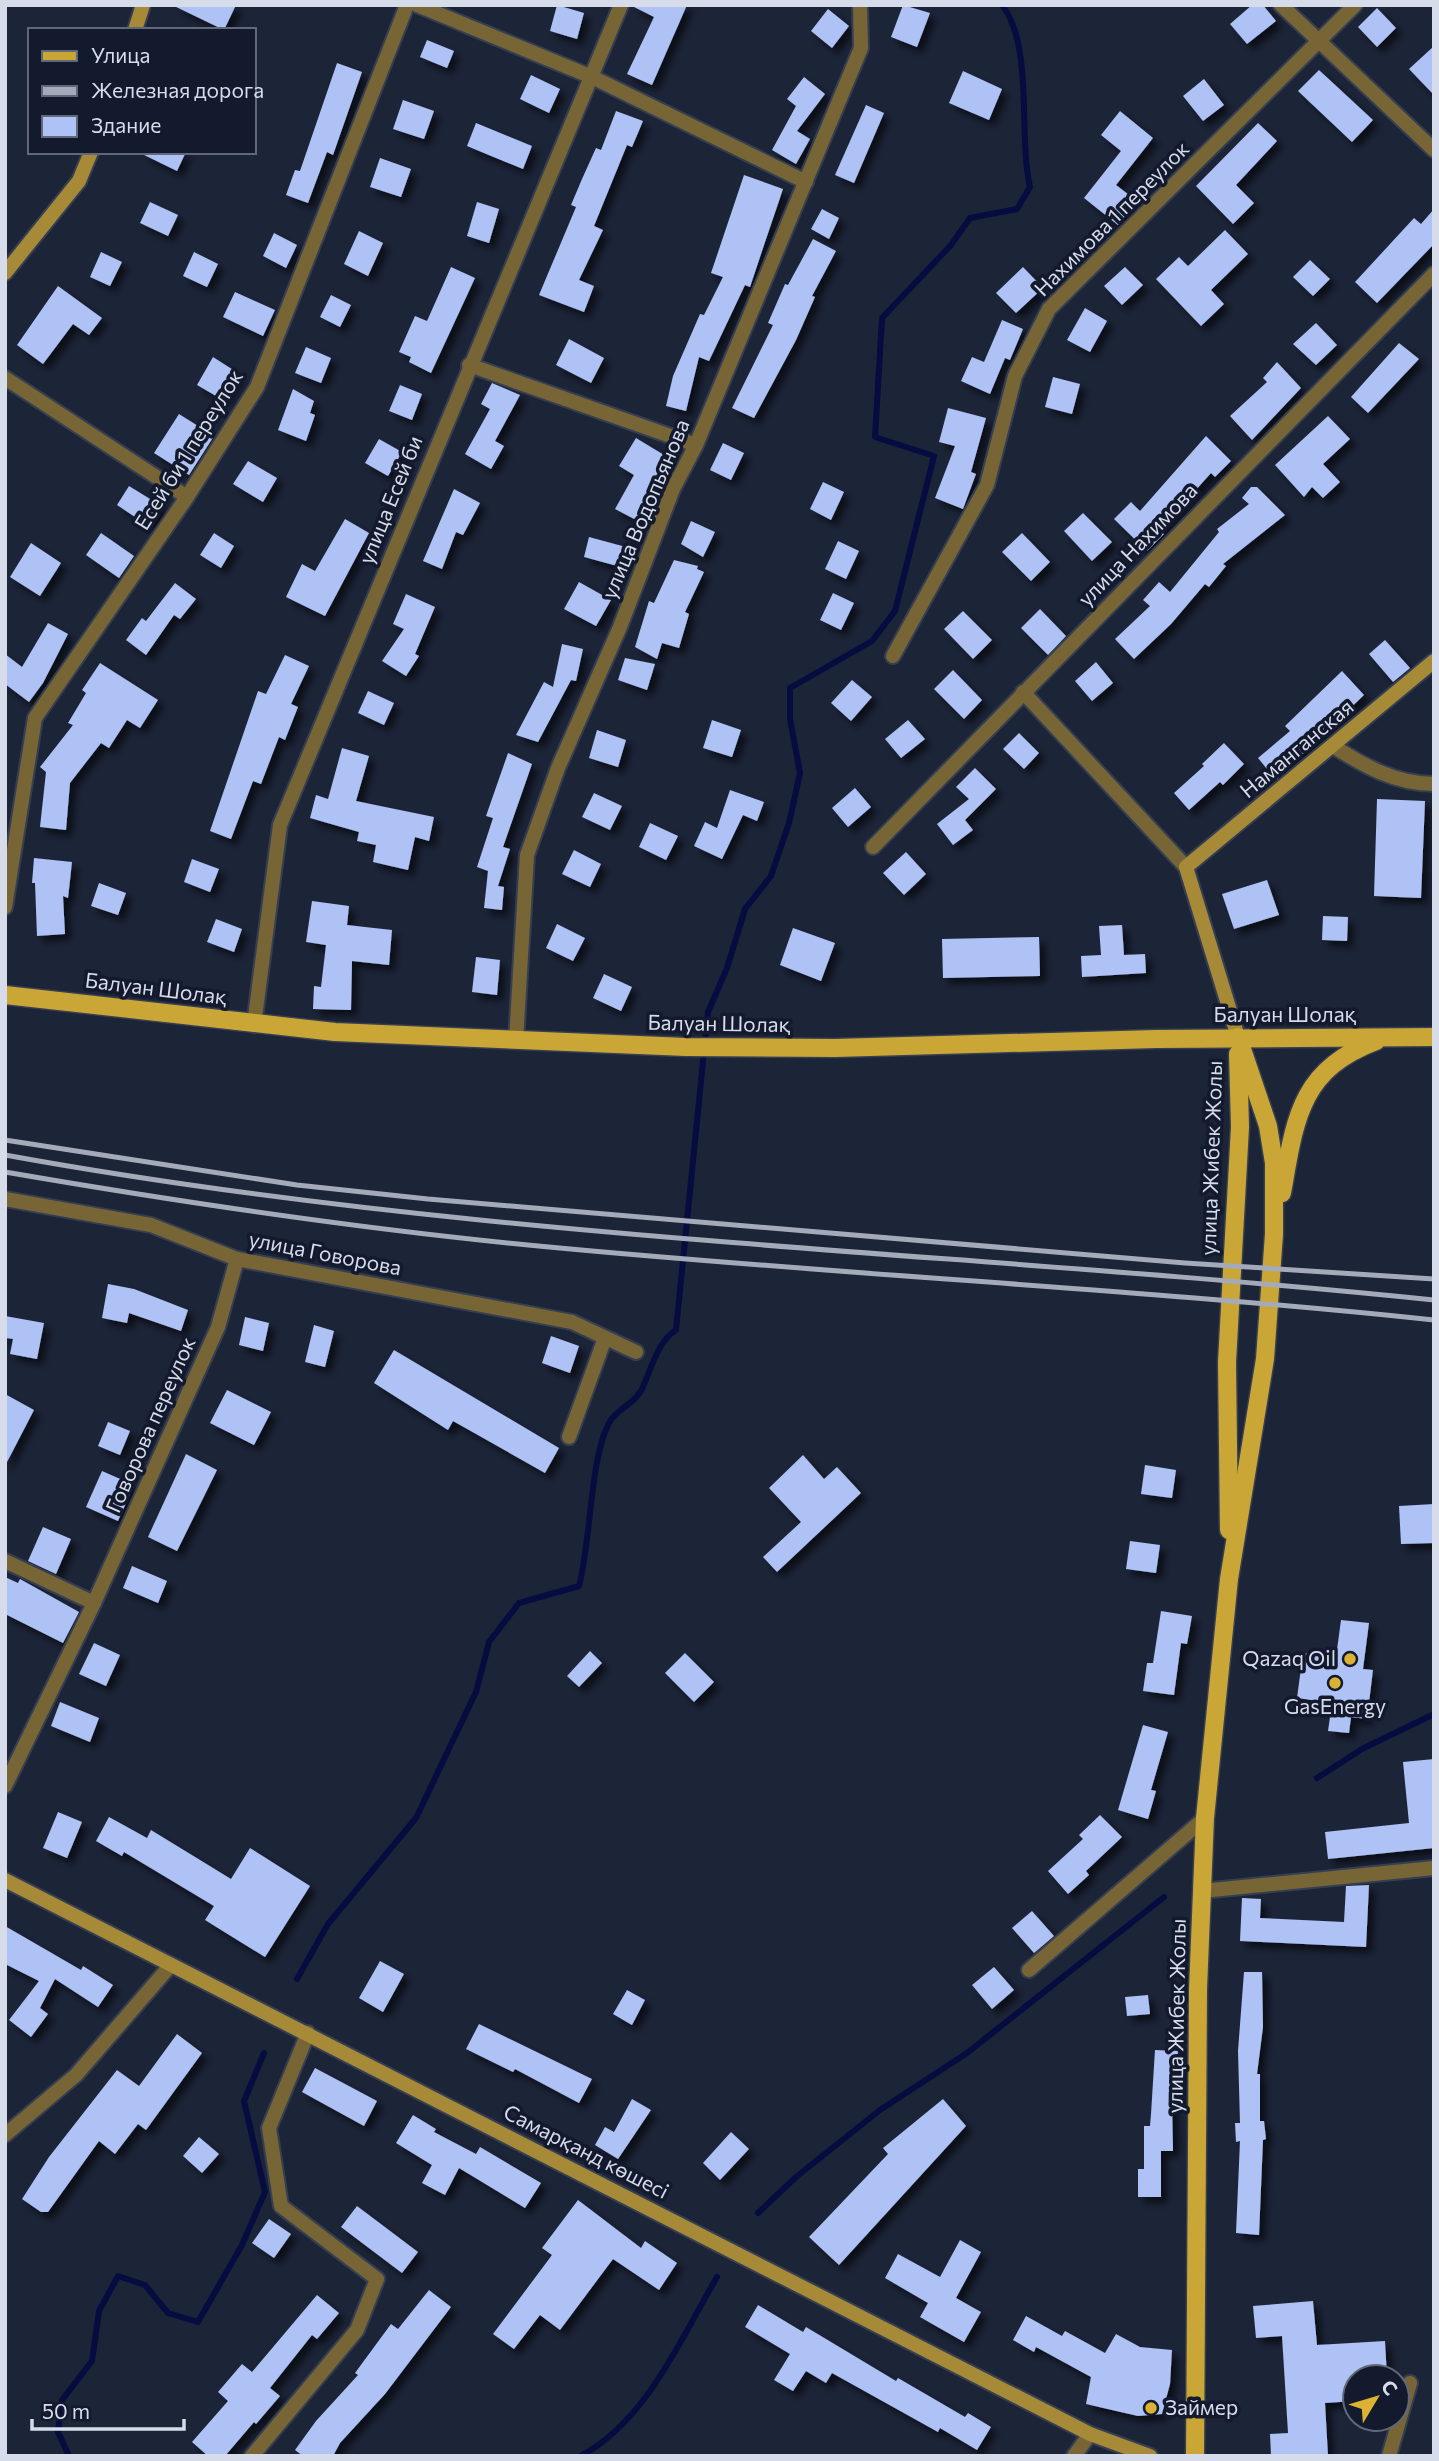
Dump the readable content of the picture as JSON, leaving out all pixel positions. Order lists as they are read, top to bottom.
{
  "streets": {
    "main road": ["Балуан Шолақ", "улица Жибек Жолы"],
    "street": [
      "Нахимова 1 переулок",
      "Есей би 1 переулок",
      "улица Есей би",
      "улица Водопьянова",
      "улица Нахимова",
      "Наманганская",
      "улица Говорова",
      "Говорова переулок",
      "Самарқанд көшесі"
    ]
  },
  "crossings": [
    ["улица Есей би", "Балуан Шолақ"],
    ["улица Водопьянова", "Балуан Шолақ"],
    ["Балуан Шолақ", "улица Жибек Жолы"],
    ["улица Говорова", "Говорова переулок"]
  ],
  "places": ["Qazaq Oil", "GasEnergy", "Займер"],
  "legend": ["Улица", "Железная дорога", "Здание"],
  "scale_bar": "50 m",
  "north": "top right"
}
